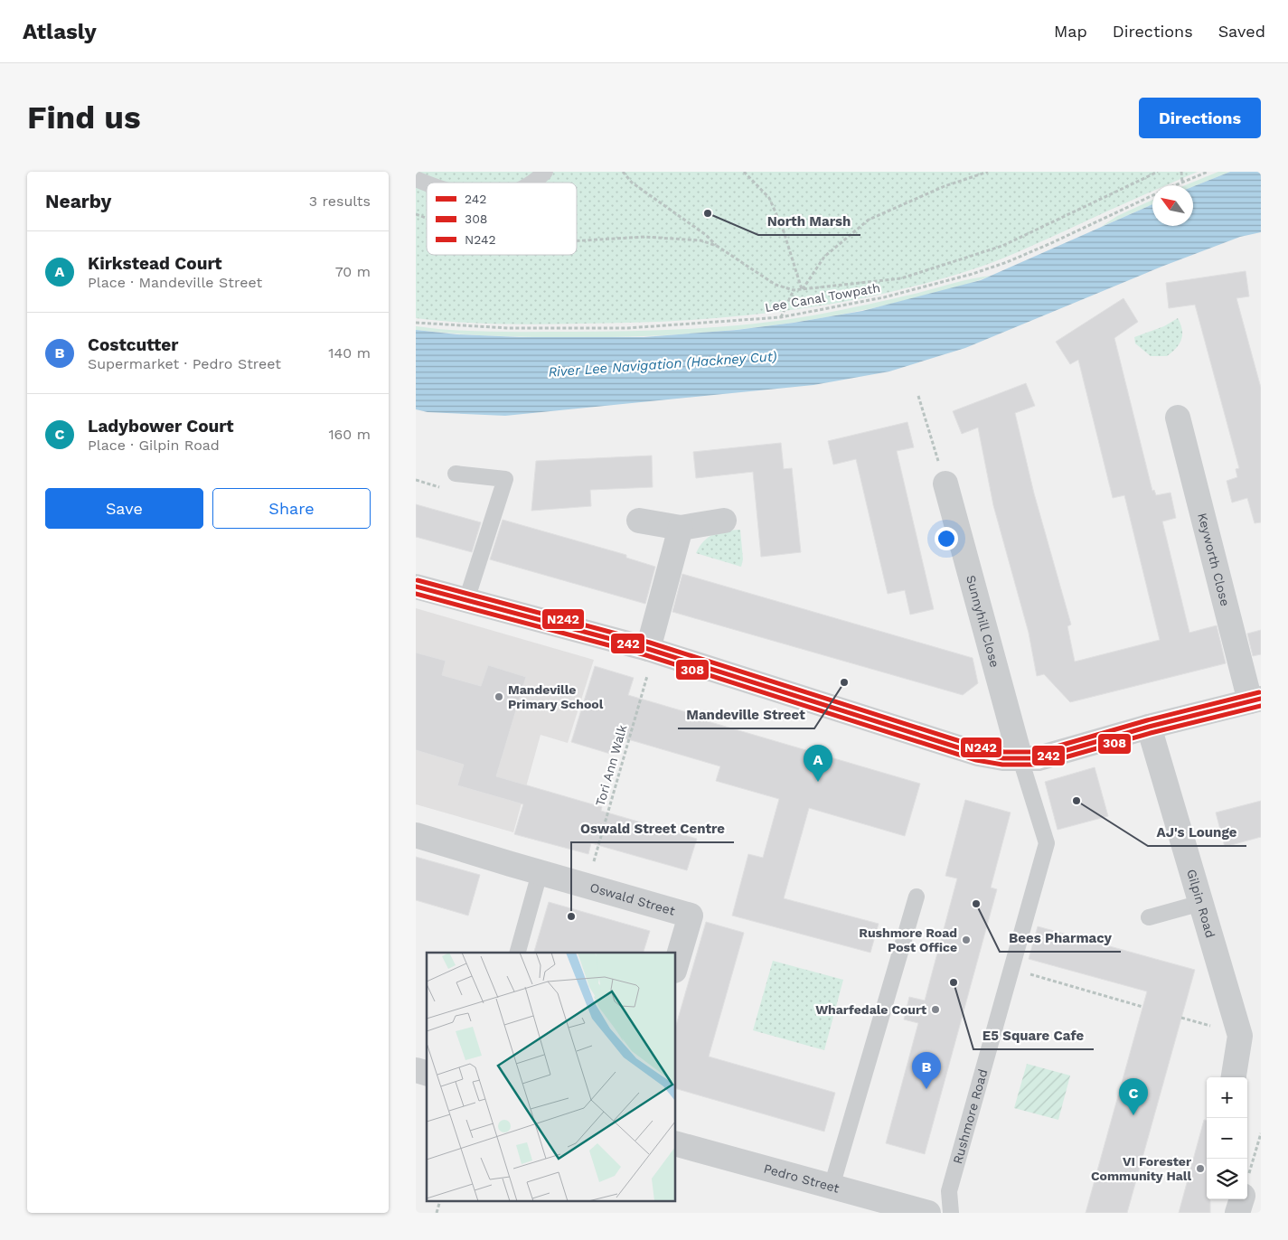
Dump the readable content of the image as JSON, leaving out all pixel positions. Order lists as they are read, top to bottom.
{
  "streets": {
    "street": [
      "Keyworth Close",
      "Sunnyhill Close",
      "Oswald Street",
      "Gilpin Road",
      "Pedro Street"
    ],
    "lane": ["Rushmore Road"],
    "path": ["Lee Canal Towpath", "Tori Ann Walk"]
  },
  "crossings": [
    ["Sunnyhill Close", "Rushmore Road"],
    ["Tori Ann Walk", "Oswald Street"]
  ],
  "water": ["River Lee Navigation (Hackney Cut)"],
  "places": [
    "North Marsh",
    "Mandeville Street",
    "Mandeville Primary School",
    "AJ's Lounge",
    "Bees Pharmacy",
    "Oswald Street Centre",
    "Rushmore Road Post Office",
    "E5 Square Cafe",
    "Wharfedale Court",
    "VI Forester Community Hall"
  ],
  "lines": ["transit line N242", "transit line 242", "transit line 308"],
  "legend": ["242", "308", "N242"],
  "north": "top left",
  "page": {
    "header": "Atlasly",
    "nav": ["Map", "Directions", "Saved"],
    "buttons": [
      "Directions",
      ["Save", "Share"]
    ],
    "title": "Find us",
    "heading": ["Nearby", "3 results"],
    "list": [
      {
        "mark": "A",
        "name": "Kirkstead Court",
        "note": "Place · Mandeville Street",
        "value": "70 m"
      },
      {
        "mark": "B",
        "name": "Costcutter",
        "note": "Supermarket · Pedro Street",
        "value": "140 m"
      },
      {
        "mark": "C",
        "name": "Ladybower Court",
        "note": "Place · Gilpin Road",
        "value": "160 m"
      }
    ],
    "pins": ["A", "B", "C"],
    "map_buttons": ["+", "−"]
  }
}
